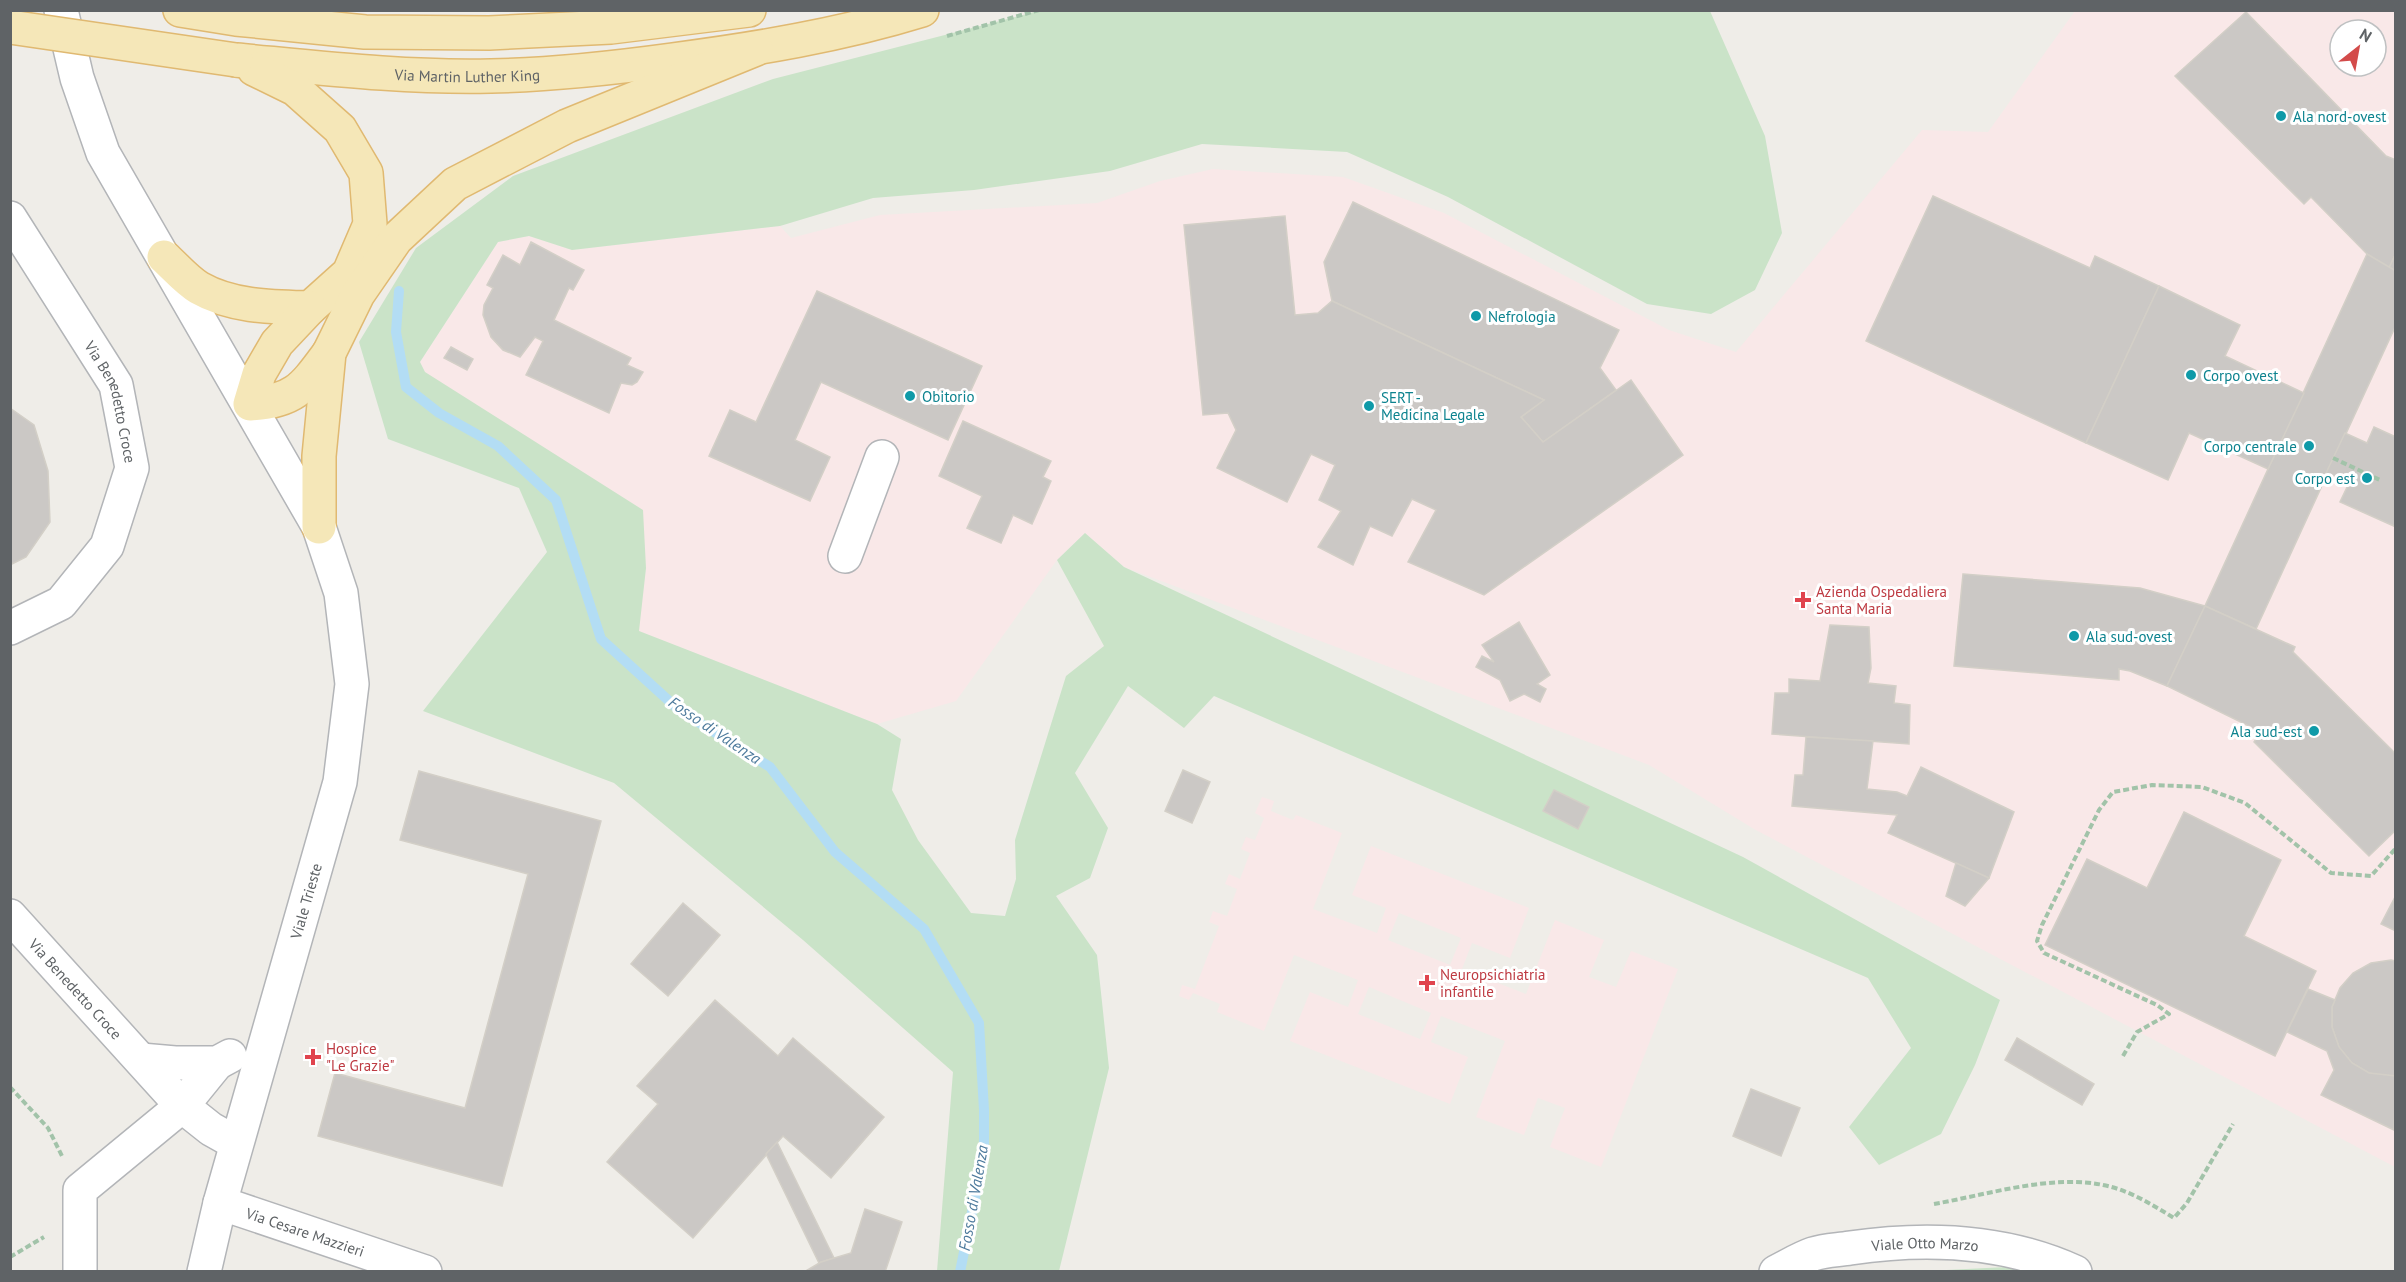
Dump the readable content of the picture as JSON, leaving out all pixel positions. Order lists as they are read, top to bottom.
{
  "streets": {
    "main road": ["Via Martin Luther King"],
    "street": [
      "Via Benedetto Croce",
      "Viale Trieste",
      "Via Cesare Mazzieri",
      "Viale Otto Marzo"
    ]
  },
  "crossings": [
    ["Via Benedetto Croce", "Viale Trieste"],
    ["Viale Trieste", "Via Cesare Mazzieri"]
  ],
  "water": ["Fosso di Valenza"],
  "places": {
    "other": [
      "Ala nord-ovest",
      "Nefrologia",
      "Corpo ovest",
      "Obitorio",
      "SERT - Medicina Legale",
      "Corpo centrale",
      "Corpo est",
      "Ala sud-ovest",
      "Ala sud-est"
    ],
    "health": ["Azienda Ospedaliera Santa Maria", "Neuropsichiatria infantile", "Hospice \"Le Grazie\""]
  },
  "north": "top right"
}
